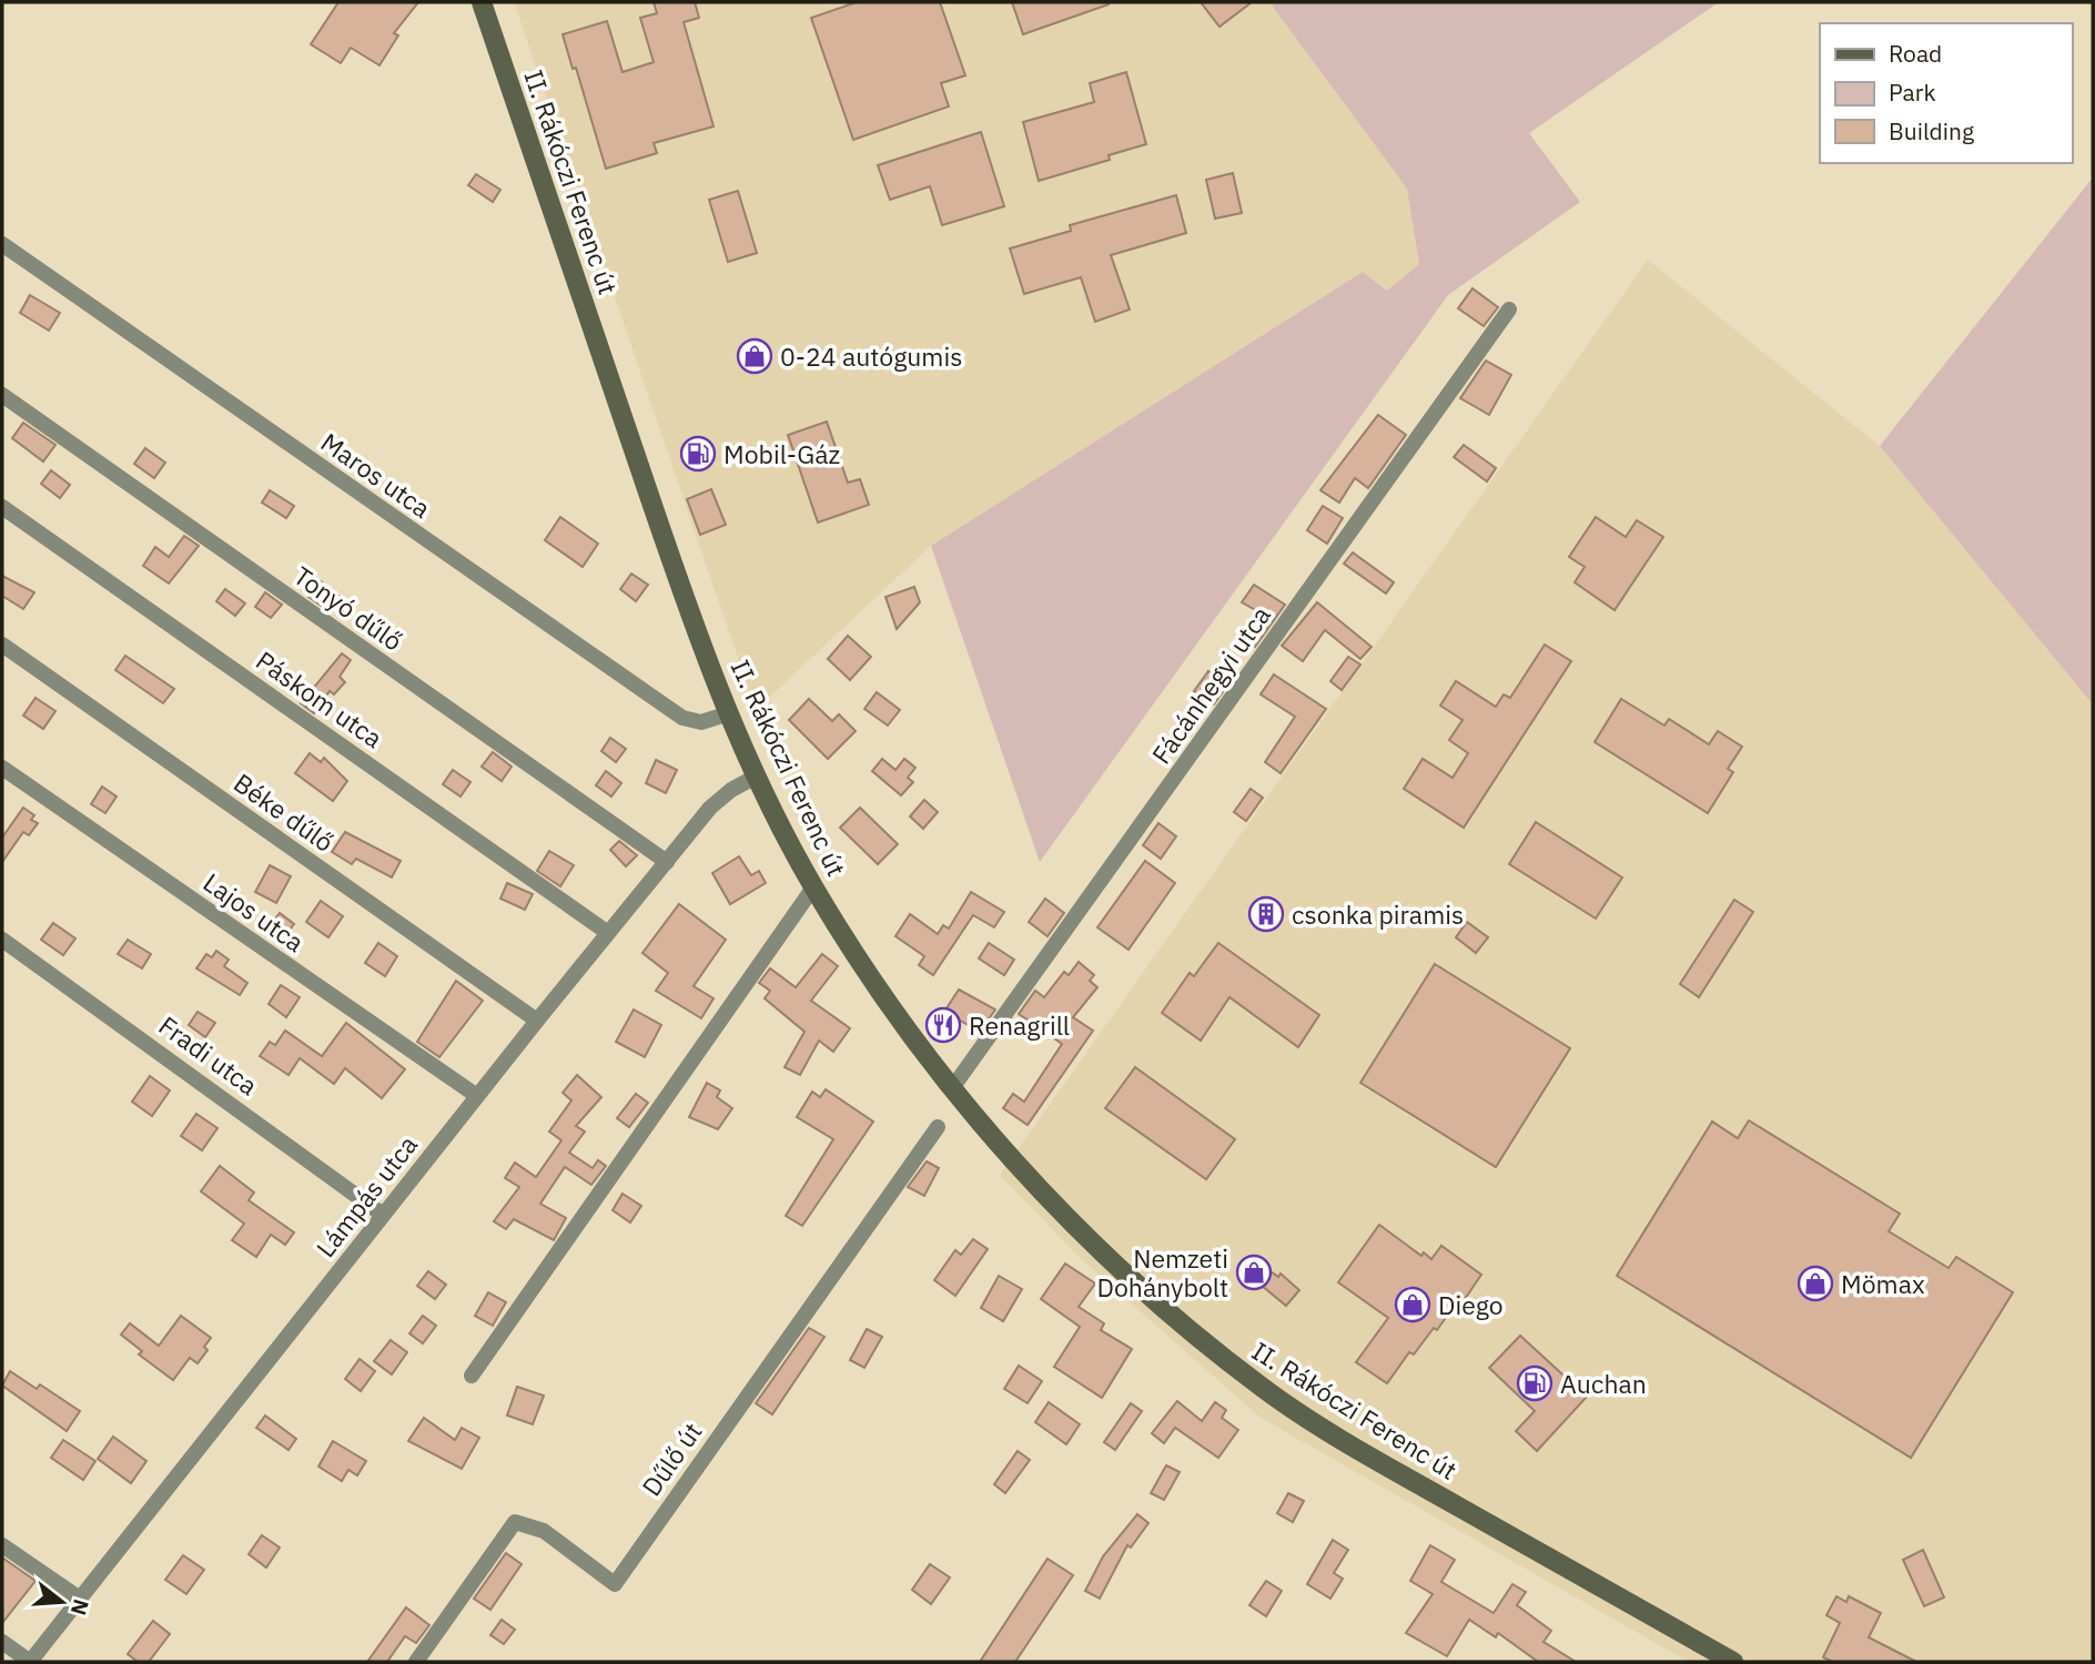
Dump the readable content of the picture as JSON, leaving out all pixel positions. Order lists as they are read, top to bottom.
{
  "streets": {
    "main road": ["II. Rákóczi Ferenc út"],
    "street": [
      "Maros utca",
      "Tonyó dűlő",
      "Fácánhegyi utca",
      "Páskom utca",
      "Béke dűlő",
      "Lajos utca",
      "Fradi utca",
      "Lámpás utca",
      "Dűlő út"
    ]
  },
  "crossings": [
    ["II. Rákóczi Ferenc út", "Maros utca"],
    ["II. Rákóczi Ferenc út", "Fácánhegyi utca"],
    ["II. Rákóczi Ferenc út", "Lámpás utca"],
    ["Tonyó dűlő", "Lámpás utca"],
    ["Páskom utca", "Lámpás utca"],
    ["Béke dűlő", "Lámpás utca"],
    ["Lajos utca", "Lámpás utca"],
    ["Fradi utca", "Lámpás utca"]
  ],
  "places": {
    "shop": [
      "0-24 autógumis",
      "Nemzeti Dohánybolt",
      "Mömax",
      "Diego"
    ],
    "fuel station": ["Mobil-Gáz", "Auchan"],
    "building": ["csonka piramis"],
    "restaurant": ["Renagrill"]
  },
  "legend": ["Road", "Park", "Building"],
  "north": "right"
}
